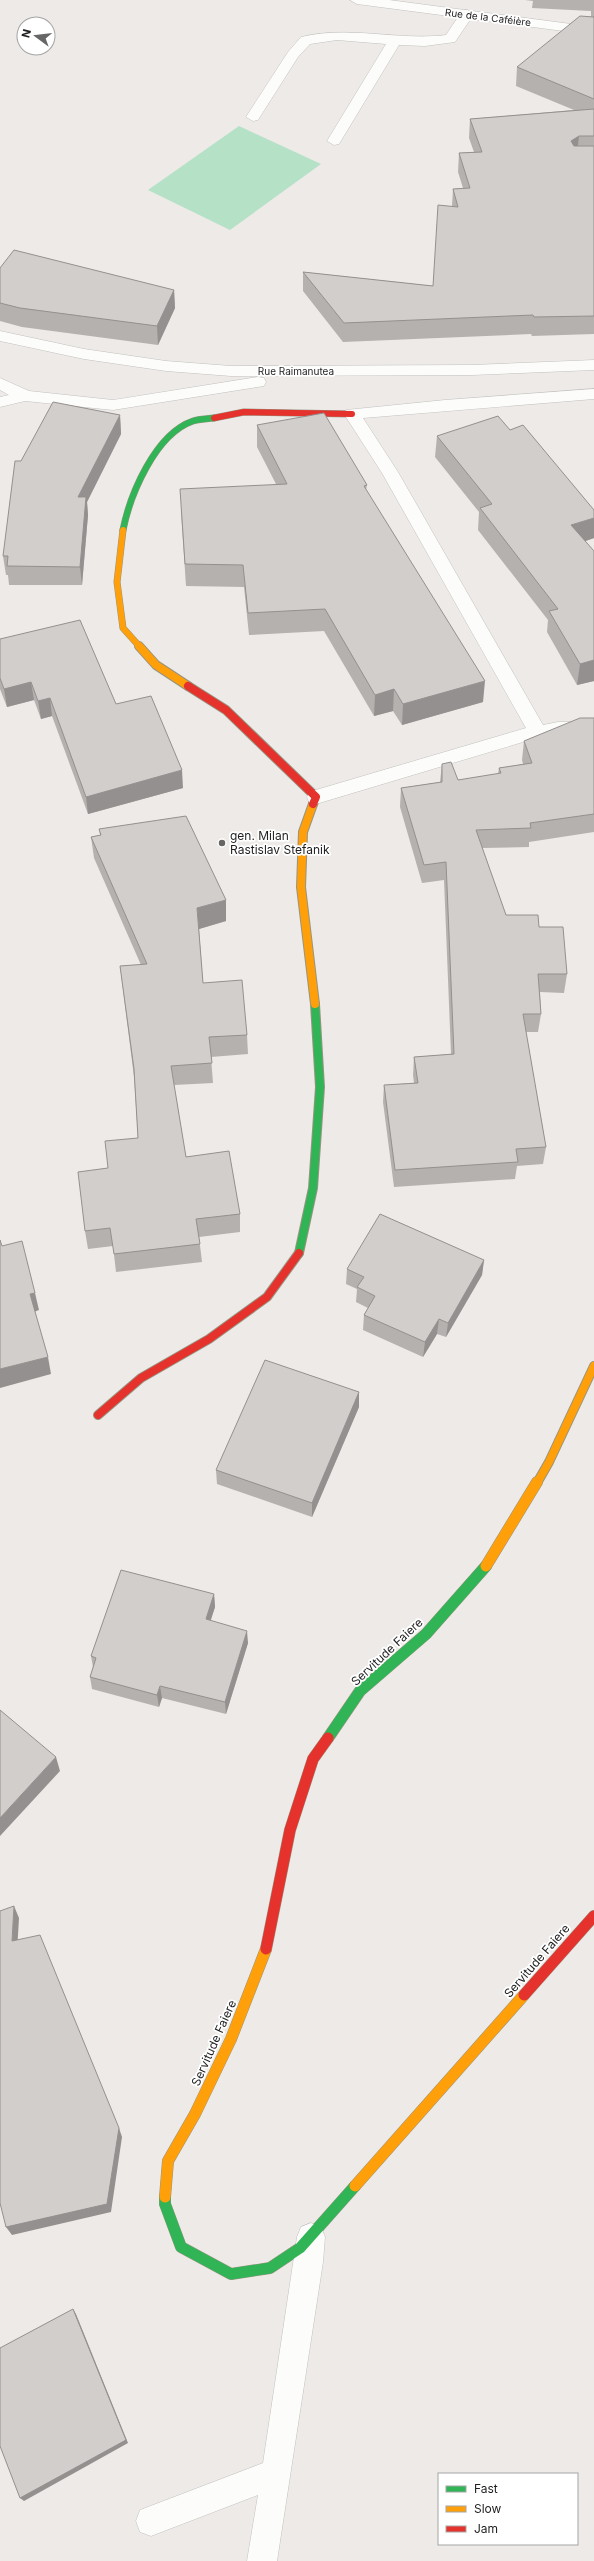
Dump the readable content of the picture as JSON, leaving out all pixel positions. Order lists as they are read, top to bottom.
{
  "streets": {
    "street": ["Rue de la Caféière", "Rue Raimanutea", "Servitude Faiere"]
  },
  "places": ["gen. Milan Rastislav Stefanik"],
  "legend": ["Fast", "Slow", "Jam"],
  "north": "left"
}
